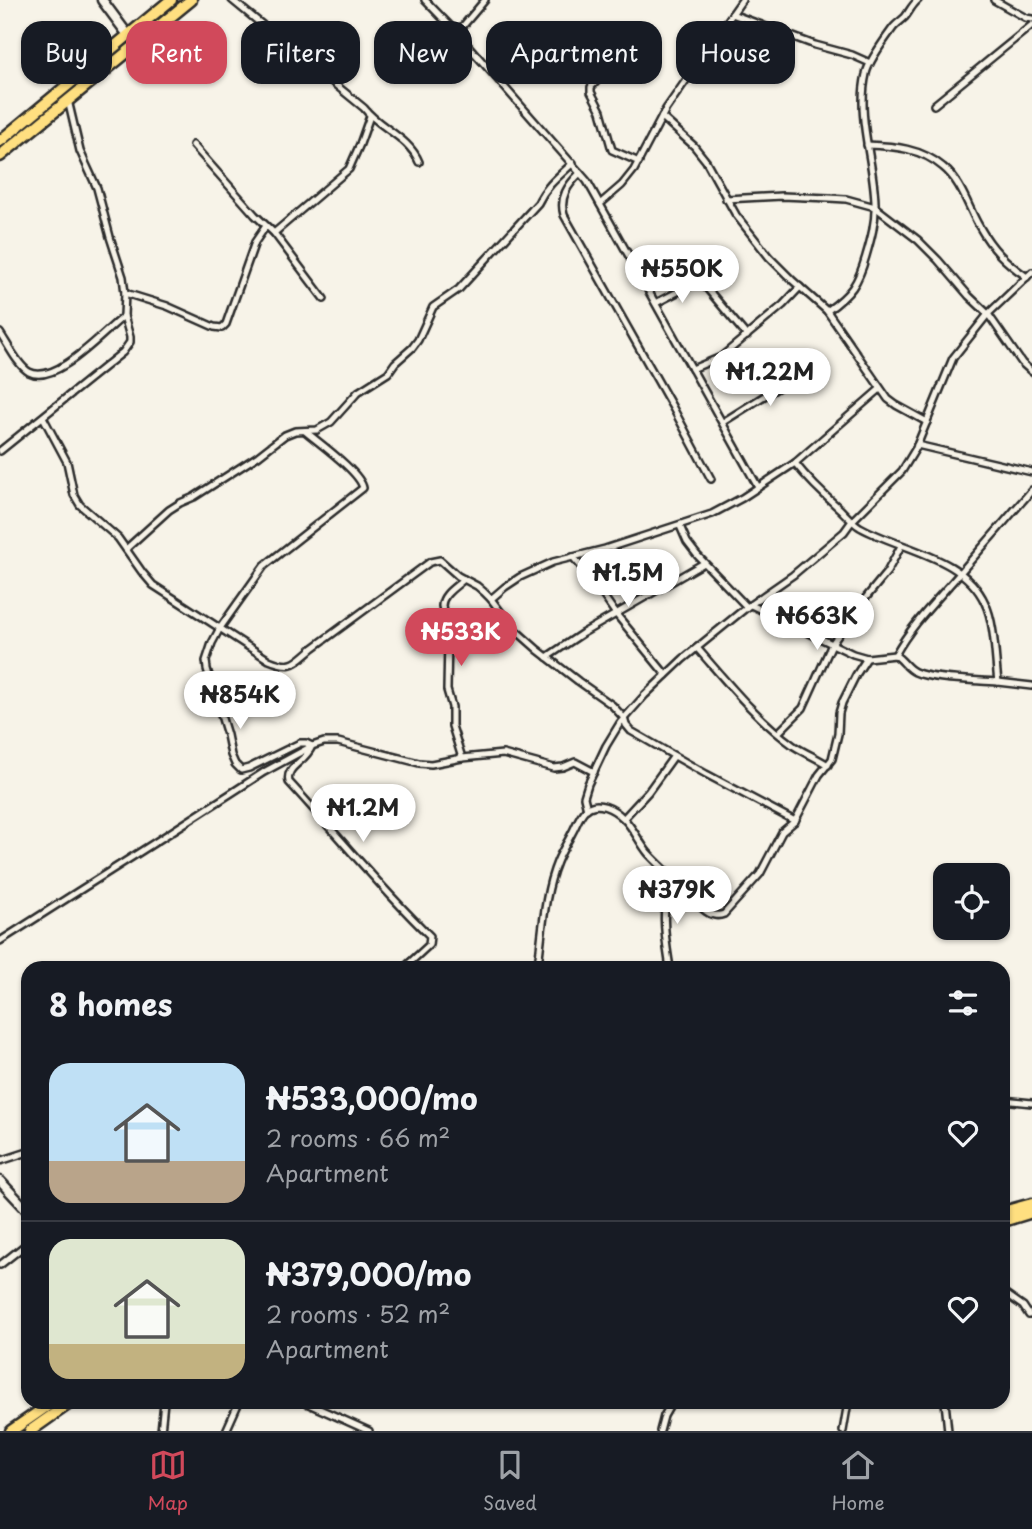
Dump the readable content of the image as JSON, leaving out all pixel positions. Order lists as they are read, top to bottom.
{
  "page": {
    "chip": [
      "Buy",
      "Rent",
      "Filters",
      "New",
      "Apartment",
      "House"
    ],
    "price": [
      "₦550K",
      "₦1.22M",
      "₦1.5M",
      "₦663K",
      "₦533K",
      "₦854K",
      "₦1.2M",
      "₦379K"
    ],
    "heading": "8 homes",
    "list": [
      {
        "name": "₦533,000/mo",
        "note": "2 rooms · 66 m² · Apartment"
      },
      {
        "name": "₦379,000/mo",
        "note": "2 rooms · 52 m² · Apartment"
      }
    ],
    "tabs": ["Map", "Saved", "Home"]
  }
}
